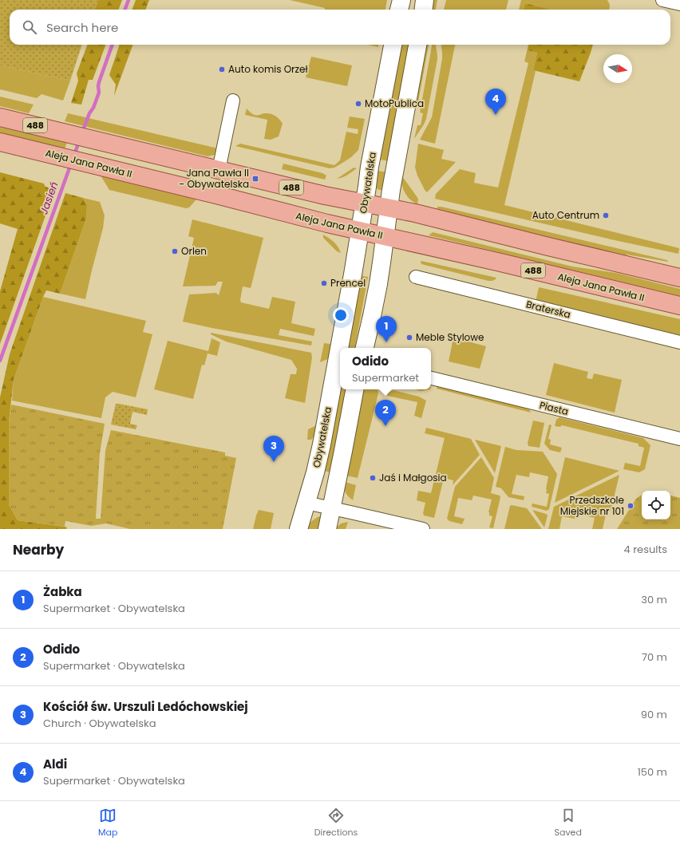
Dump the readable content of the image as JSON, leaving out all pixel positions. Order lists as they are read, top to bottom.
{
  "streets": {
    "main road": ["488", "Aleja Jana Pawła II", "Obywatelska"],
    "street": ["Braterska", "Piasta"]
  },
  "crossings": [
    ["488", "Obywatelska"],
    ["Aleja Jana Pawła II", "Obywatelska"]
  ],
  "water": ["Jasień"],
  "places": {
    "other": [
      "Auto komis Orzeł",
      "MotoPublica",
      "Auto Centrum",
      "Orlen",
      "Prencel",
      "Meble Stylowe",
      "Jaś i Małgosia",
      "Przedszkole Miejskie nr 101"
    ],
    "transit": ["Jana Pawła II - Obywatelska"]
  },
  "north": "right",
  "page": {
    "search": "Search here",
    "pins": [
      "4",
      "1",
      "2",
      "3"
    ],
    "popup": ["Odido", "Supermarket"],
    "heading": ["Nearby", "4 results"],
    "list": [
      {
        "mark": "1",
        "name": "Żabka",
        "note": "Supermarket · Obywatelska",
        "value": "30 m"
      },
      {
        "mark": "2",
        "name": "Odido",
        "note": "Supermarket · Obywatelska",
        "value": "70 m"
      },
      {
        "mark": "3",
        "name": "Kościół św. Urszuli Ledóchowskiej",
        "note": "Church · Obywatelska",
        "value": "90 m"
      },
      {
        "mark": "4",
        "name": "Aldi",
        "note": "Supermarket · Obywatelska",
        "value": "150 m"
      }
    ],
    "nav": ["Map", "Directions", "Saved"]
  }
}
